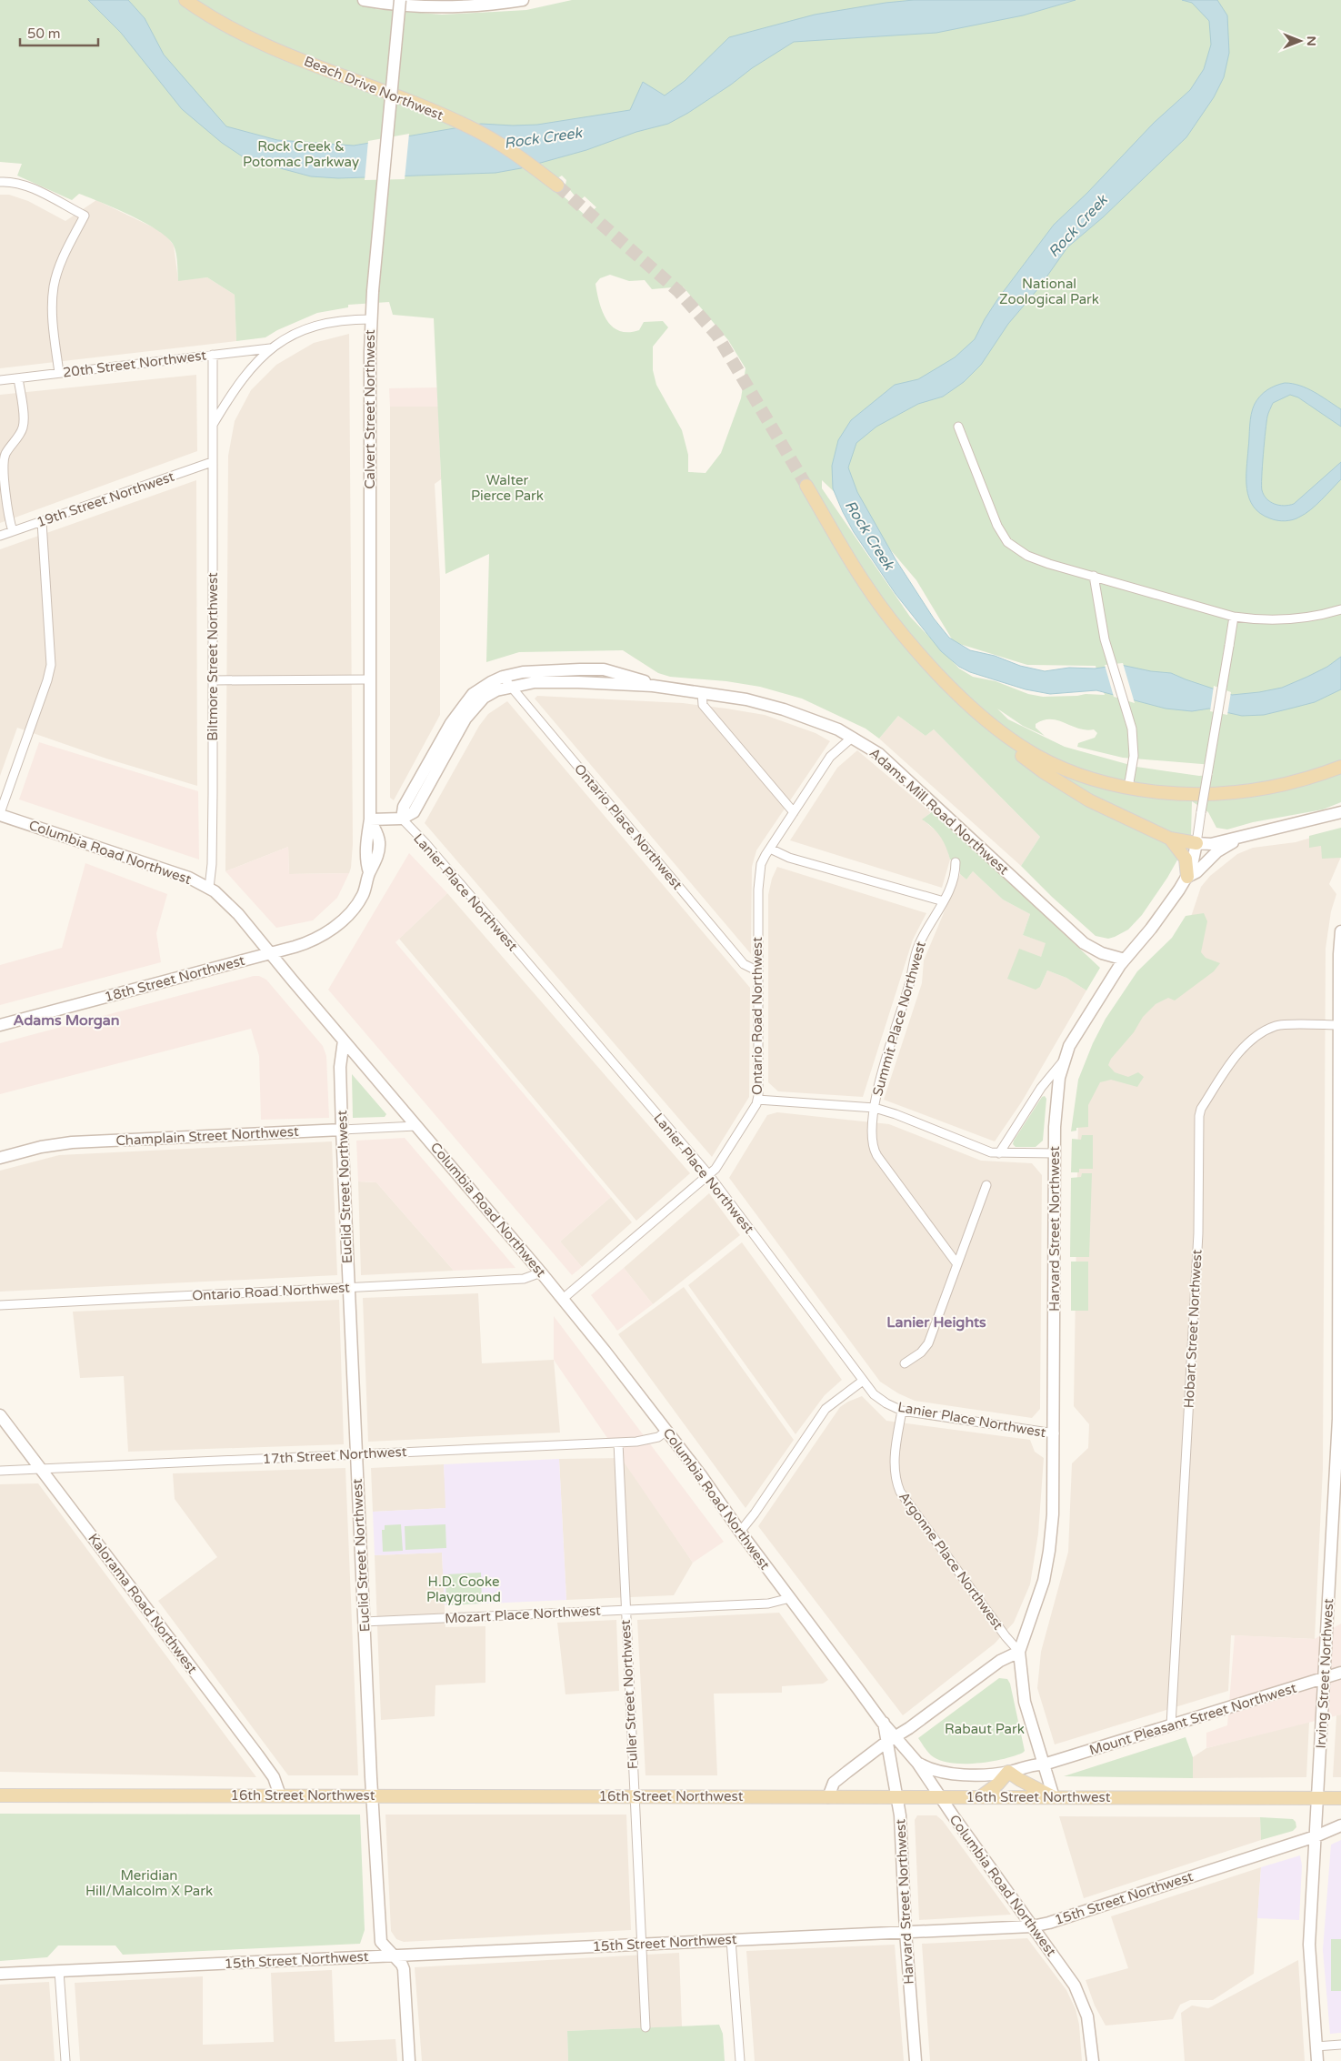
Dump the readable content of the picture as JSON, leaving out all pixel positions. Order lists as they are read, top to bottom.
{
  "streets": {
    "main road": ["Beach Drive Northwest", "16th Street Northwest"],
    "street": [
      "20th Street Northwest",
      "Calvert Street Northwest",
      "19th Street Northwest",
      "Biltmore Street Northwest",
      "Adams Mill Road Northwest",
      "Ontario Place Northwest",
      "Columbia Road Northwest",
      "Lanier Place Northwest",
      "18th Street Northwest",
      "Ontario Road Northwest",
      "Summit Place Northwest",
      "Champlain Street Northwest",
      "Euclid Street Northwest",
      "Harvard Street Northwest",
      "Hobart Street Northwest",
      "17th Street Northwest",
      "Argonne Place Northwest",
      "Kalorama Road Northwest",
      "Mozart Place Northwest",
      "Irving Street Northwest",
      "Fuller Street Northwest",
      "Mount Pleasant Street Northwest",
      "15th Street Northwest"
    ]
  },
  "crossings": [
    ["20th Street Northwest", "Biltmore Street Northwest"],
    ["19th Street Northwest", "Biltmore Street Northwest"],
    ["Biltmore Street Northwest", "Columbia Road Northwest"],
    ["Adams Mill Road Northwest", "Ontario Place Northwest"],
    ["Adams Mill Road Northwest", "Lanier Place Northwest"],
    ["Adams Mill Road Northwest", "Ontario Road Northwest"],
    ["Adams Mill Road Northwest", "Harvard Street Northwest"],
    ["Ontario Place Northwest", "Ontario Road Northwest"],
    ["Columbia Road Northwest", "18th Street Northwest"],
    ["Columbia Road Northwest", "Ontario Road Northwest"],
    ["Columbia Road Northwest", "Champlain Street Northwest"],
    ["Columbia Road Northwest", "Euclid Street Northwest"],
    ["Columbia Road Northwest", "17th Street Northwest"],
    ["Columbia Road Northwest", "Mozart Place Northwest"],
    ["Columbia Road Northwest", "Mount Pleasant Street Northwest"],
    ["Columbia Road Northwest", "16th Street Northwest"],
    ["Columbia Road Northwest", "15th Street Northwest"],
    ["Lanier Place Northwest", "Ontario Road Northwest"],
    ["Lanier Place Northwest", "Harvard Street Northwest"],
    ["Lanier Place Northwest", "Argonne Place Northwest"],
    ["Ontario Road Northwest", "Euclid Street Northwest"],
    ["Champlain Street Northwest", "Euclid Street Northwest"],
    ["Euclid Street Northwest", "17th Street Northwest"],
    ["Euclid Street Northwest", "Mozart Place Northwest"],
    ["Euclid Street Northwest", "16th Street Northwest"],
    ["Euclid Street Northwest", "15th Street Northwest"],
    ["Harvard Street Northwest", "Argonne Place Northwest"],
    ["Harvard Street Northwest", "Mount Pleasant Street Northwest"],
    ["Harvard Street Northwest", "16th Street Northwest"],
    ["Harvard Street Northwest", "15th Street Northwest"],
    ["Hobart Street Northwest", "Irving Street Northwest"],
    ["Hobart Street Northwest", "Mount Pleasant Street Northwest"],
    ["17th Street Northwest", "Kalorama Road Northwest"],
    ["17th Street Northwest", "Fuller Street Northwest"],
    ["Kalorama Road Northwest", "16th Street Northwest"],
    ["Mozart Place Northwest", "Fuller Street Northwest"],
    ["Irving Street Northwest", "Mount Pleasant Street Northwest"],
    ["Irving Street Northwest", "16th Street Northwest"],
    ["Irving Street Northwest", "15th Street Northwest"],
    ["Fuller Street Northwest", "16th Street Northwest"],
    ["Fuller Street Northwest", "15th Street Northwest"]
  ],
  "districts": ["Adams Morgan", "Lanier Heights"],
  "water": ["Rock Creek"],
  "parks": [
    "Rock Creek & Potomac Parkway",
    "National Zoological Park",
    "Walter Pierce Park",
    "H.D. Cooke Playground",
    "Rabaut Park",
    "Meridian Hill/Malcolm X Park"
  ],
  "scale_bar": "50 m",
  "north": "right"
}
